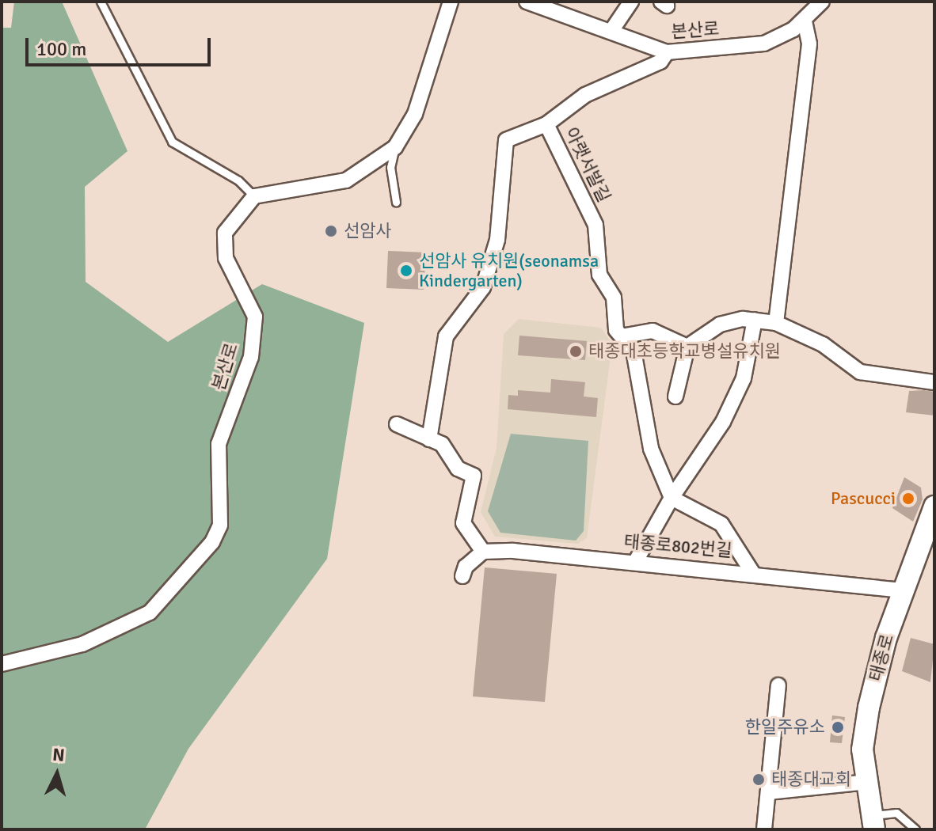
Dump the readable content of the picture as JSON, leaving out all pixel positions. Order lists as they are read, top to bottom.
{
  "streets": {
    "main road": ["태종로"],
    "street": ["본산로", "아랫서발길", "태종로802번길"]
  },
  "crossings": [
    ["태종로802번길", "태종로"]
  ],
  "places": [
    "선암사",
    "선암사 유치원(seonamsa Kindergarten)",
    "태종대초등학교병설유치원",
    "Pascucci",
    "한일주유소",
    "태종대교회"
  ],
  "scale_bar": "100 m",
  "north": "top"
}
